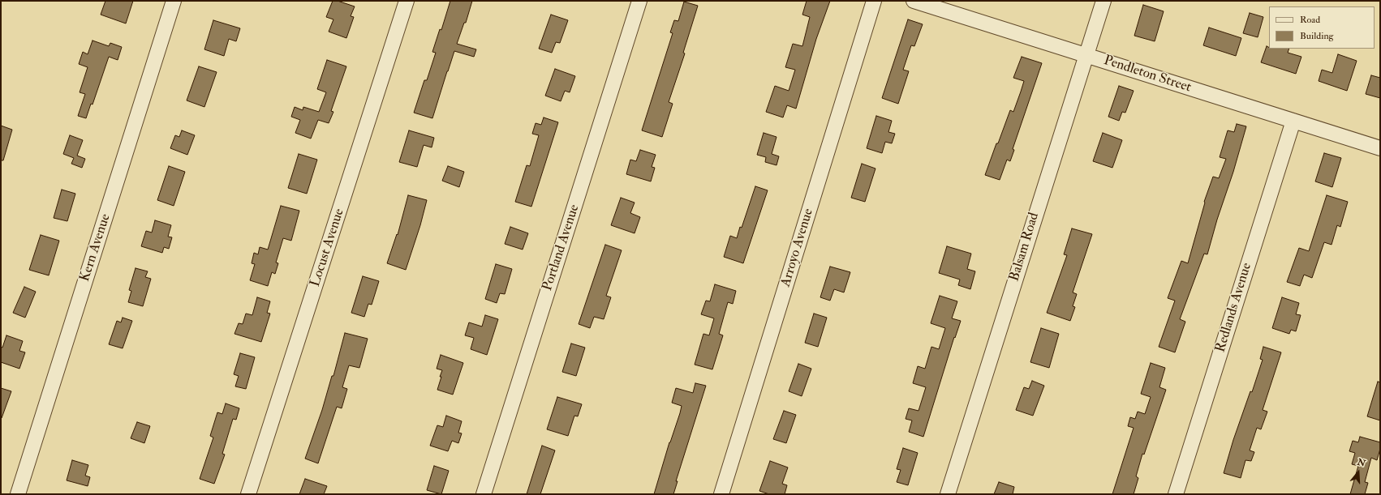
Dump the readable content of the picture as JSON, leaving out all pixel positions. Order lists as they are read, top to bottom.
{
  "streets": {
    "street": [
      "Pendleton Street",
      "Balsam Road",
      "Kern Avenue",
      "Locust Avenue",
      "Portland Avenue",
      "Arroyo Avenue",
      "Redlands Avenue"
    ]
  },
  "crossings": [
    ["Pendleton Street", "Balsam Road"],
    ["Pendleton Street", "Redlands Avenue"]
  ],
  "legend": ["Road", "Building"],
  "north": "top"
}
